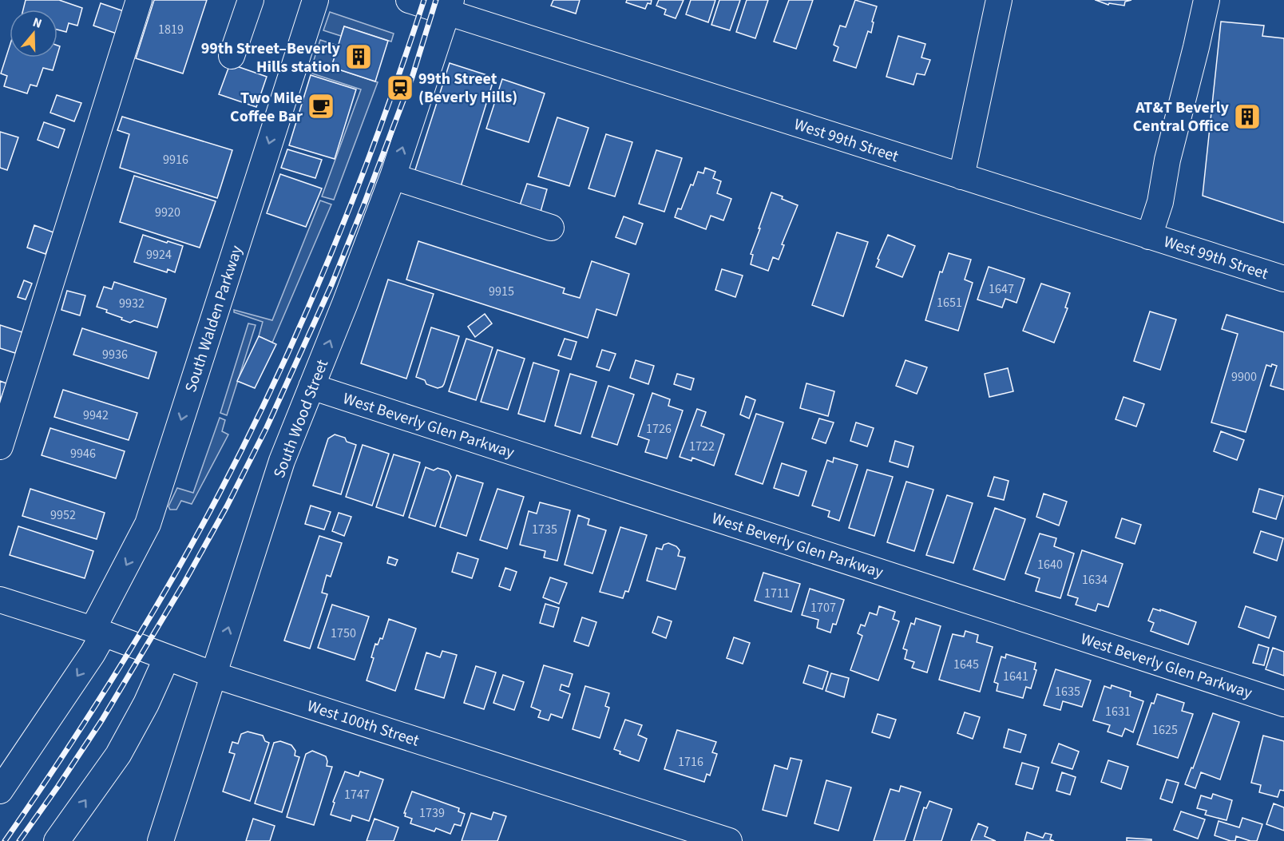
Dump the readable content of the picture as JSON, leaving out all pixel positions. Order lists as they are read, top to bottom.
{
  "streets": {
    "street": [
      "West 99th Street",
      "South Walden Parkway",
      "South Wood Street",
      "West Beverly Glen Parkway",
      "West 100th Street"
    ]
  },
  "crossings": [
    ["West 99th Street", "South Wood Street"],
    ["South Walden Parkway", "West 100th Street"],
    ["South Wood Street", "West Beverly Glen Parkway"],
    ["South Wood Street", "West 100th Street"]
  ],
  "one_way": ["South Wood Street"],
  "places": {
    "building": ["99th Street–Beverly Hills station", "AT&T Beverly Central Office"],
    "station": ["99th Street (Beverly Hills)"],
    "cafe": ["Two Mile Coffee Bar"]
  },
  "house_numbers": [
    "1819",
    "9916",
    "9920",
    "9924",
    "1647",
    "9915",
    "1651",
    "9932",
    "9936",
    "9900",
    "9942",
    "1726",
    "1722",
    "9946",
    "9952",
    "1735",
    "1640",
    "1634",
    "1711",
    "1707",
    "1750",
    "1645",
    "1641",
    "1635",
    "1631",
    "1625",
    "1716",
    "1747",
    "1739"
  ],
  "north": "top"
}
